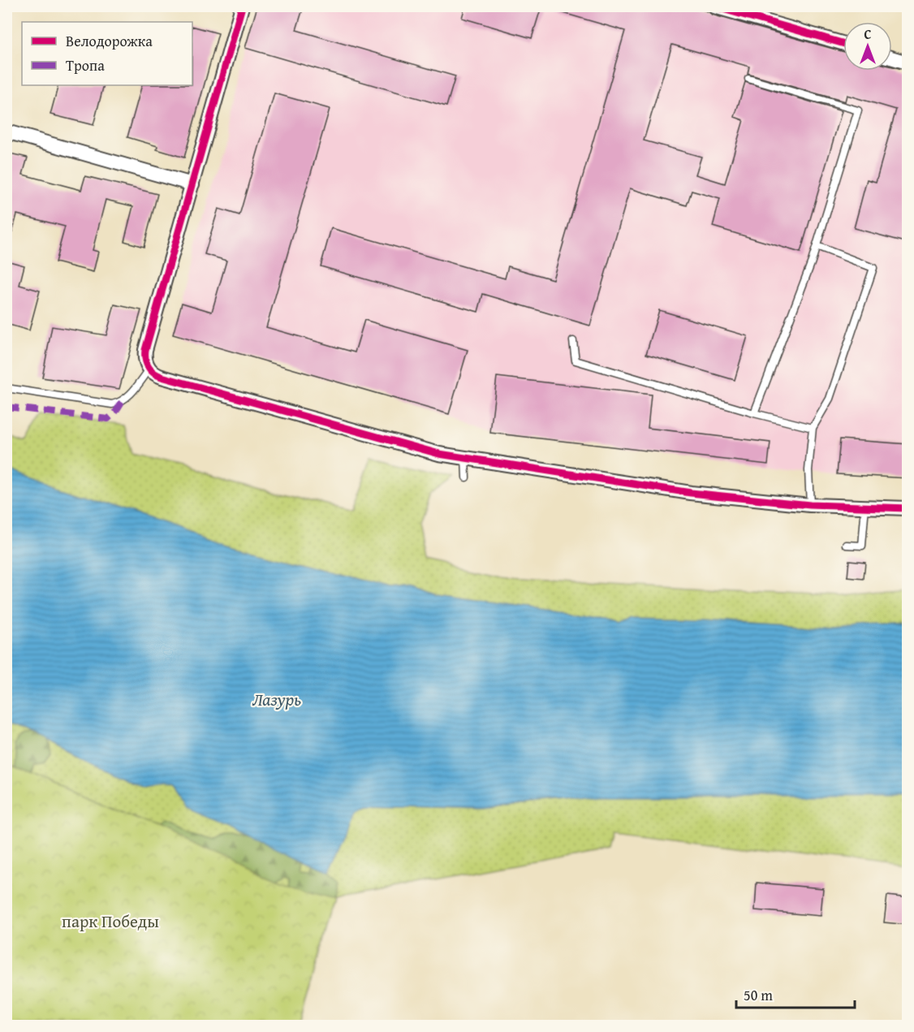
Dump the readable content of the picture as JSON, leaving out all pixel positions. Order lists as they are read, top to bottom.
{
  "water": ["Лазурь"],
  "parks": ["парк Победы"],
  "legend": ["Велодорожка", "Тропа"],
  "scale_bar": "50 m",
  "north": "top"
}
